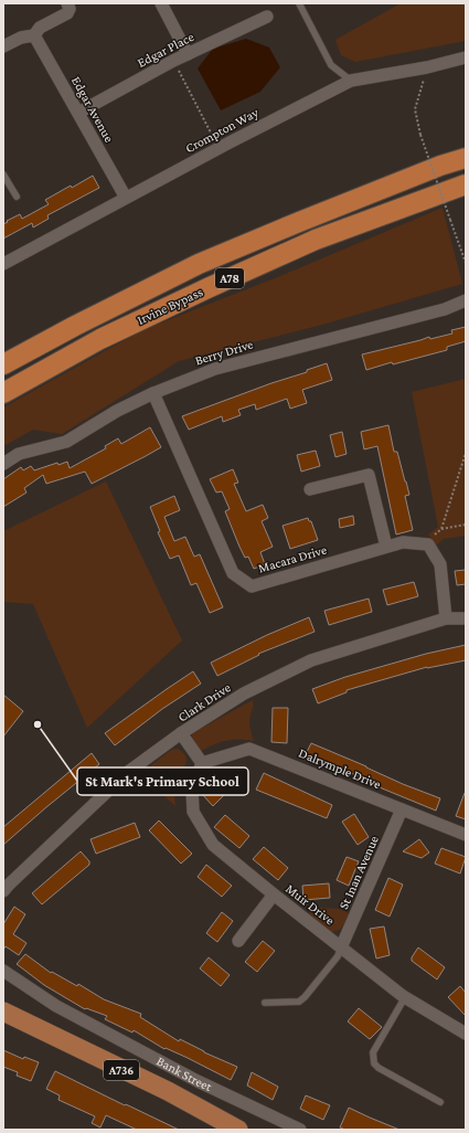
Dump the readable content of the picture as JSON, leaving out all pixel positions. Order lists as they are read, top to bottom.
{
  "streets": {
    "highway": ["A78", "Irvine Bypass"],
    "main road": ["A736", "Bank Street"],
    "street": [
      "Edgar Place",
      "Edgar Avenue",
      "Crompton Way",
      "Berry Drive",
      "Macara Drive",
      "Clark Drive",
      "Dalrymple Drive",
      "St Inan Avenue",
      "Muir Drive"
    ]
  },
  "crossings": [
    ["Edgar Place", "Edgar Avenue"],
    ["Edgar Avenue", "Crompton Way"],
    ["Berry Drive", "Macara Drive"],
    ["Dalrymple Drive", "St Inan Avenue"],
    ["Dalrymple Drive", "Muir Drive"],
    ["St Inan Avenue", "Muir Drive"]
  ],
  "places": ["St Mark's Primary School"]
}
